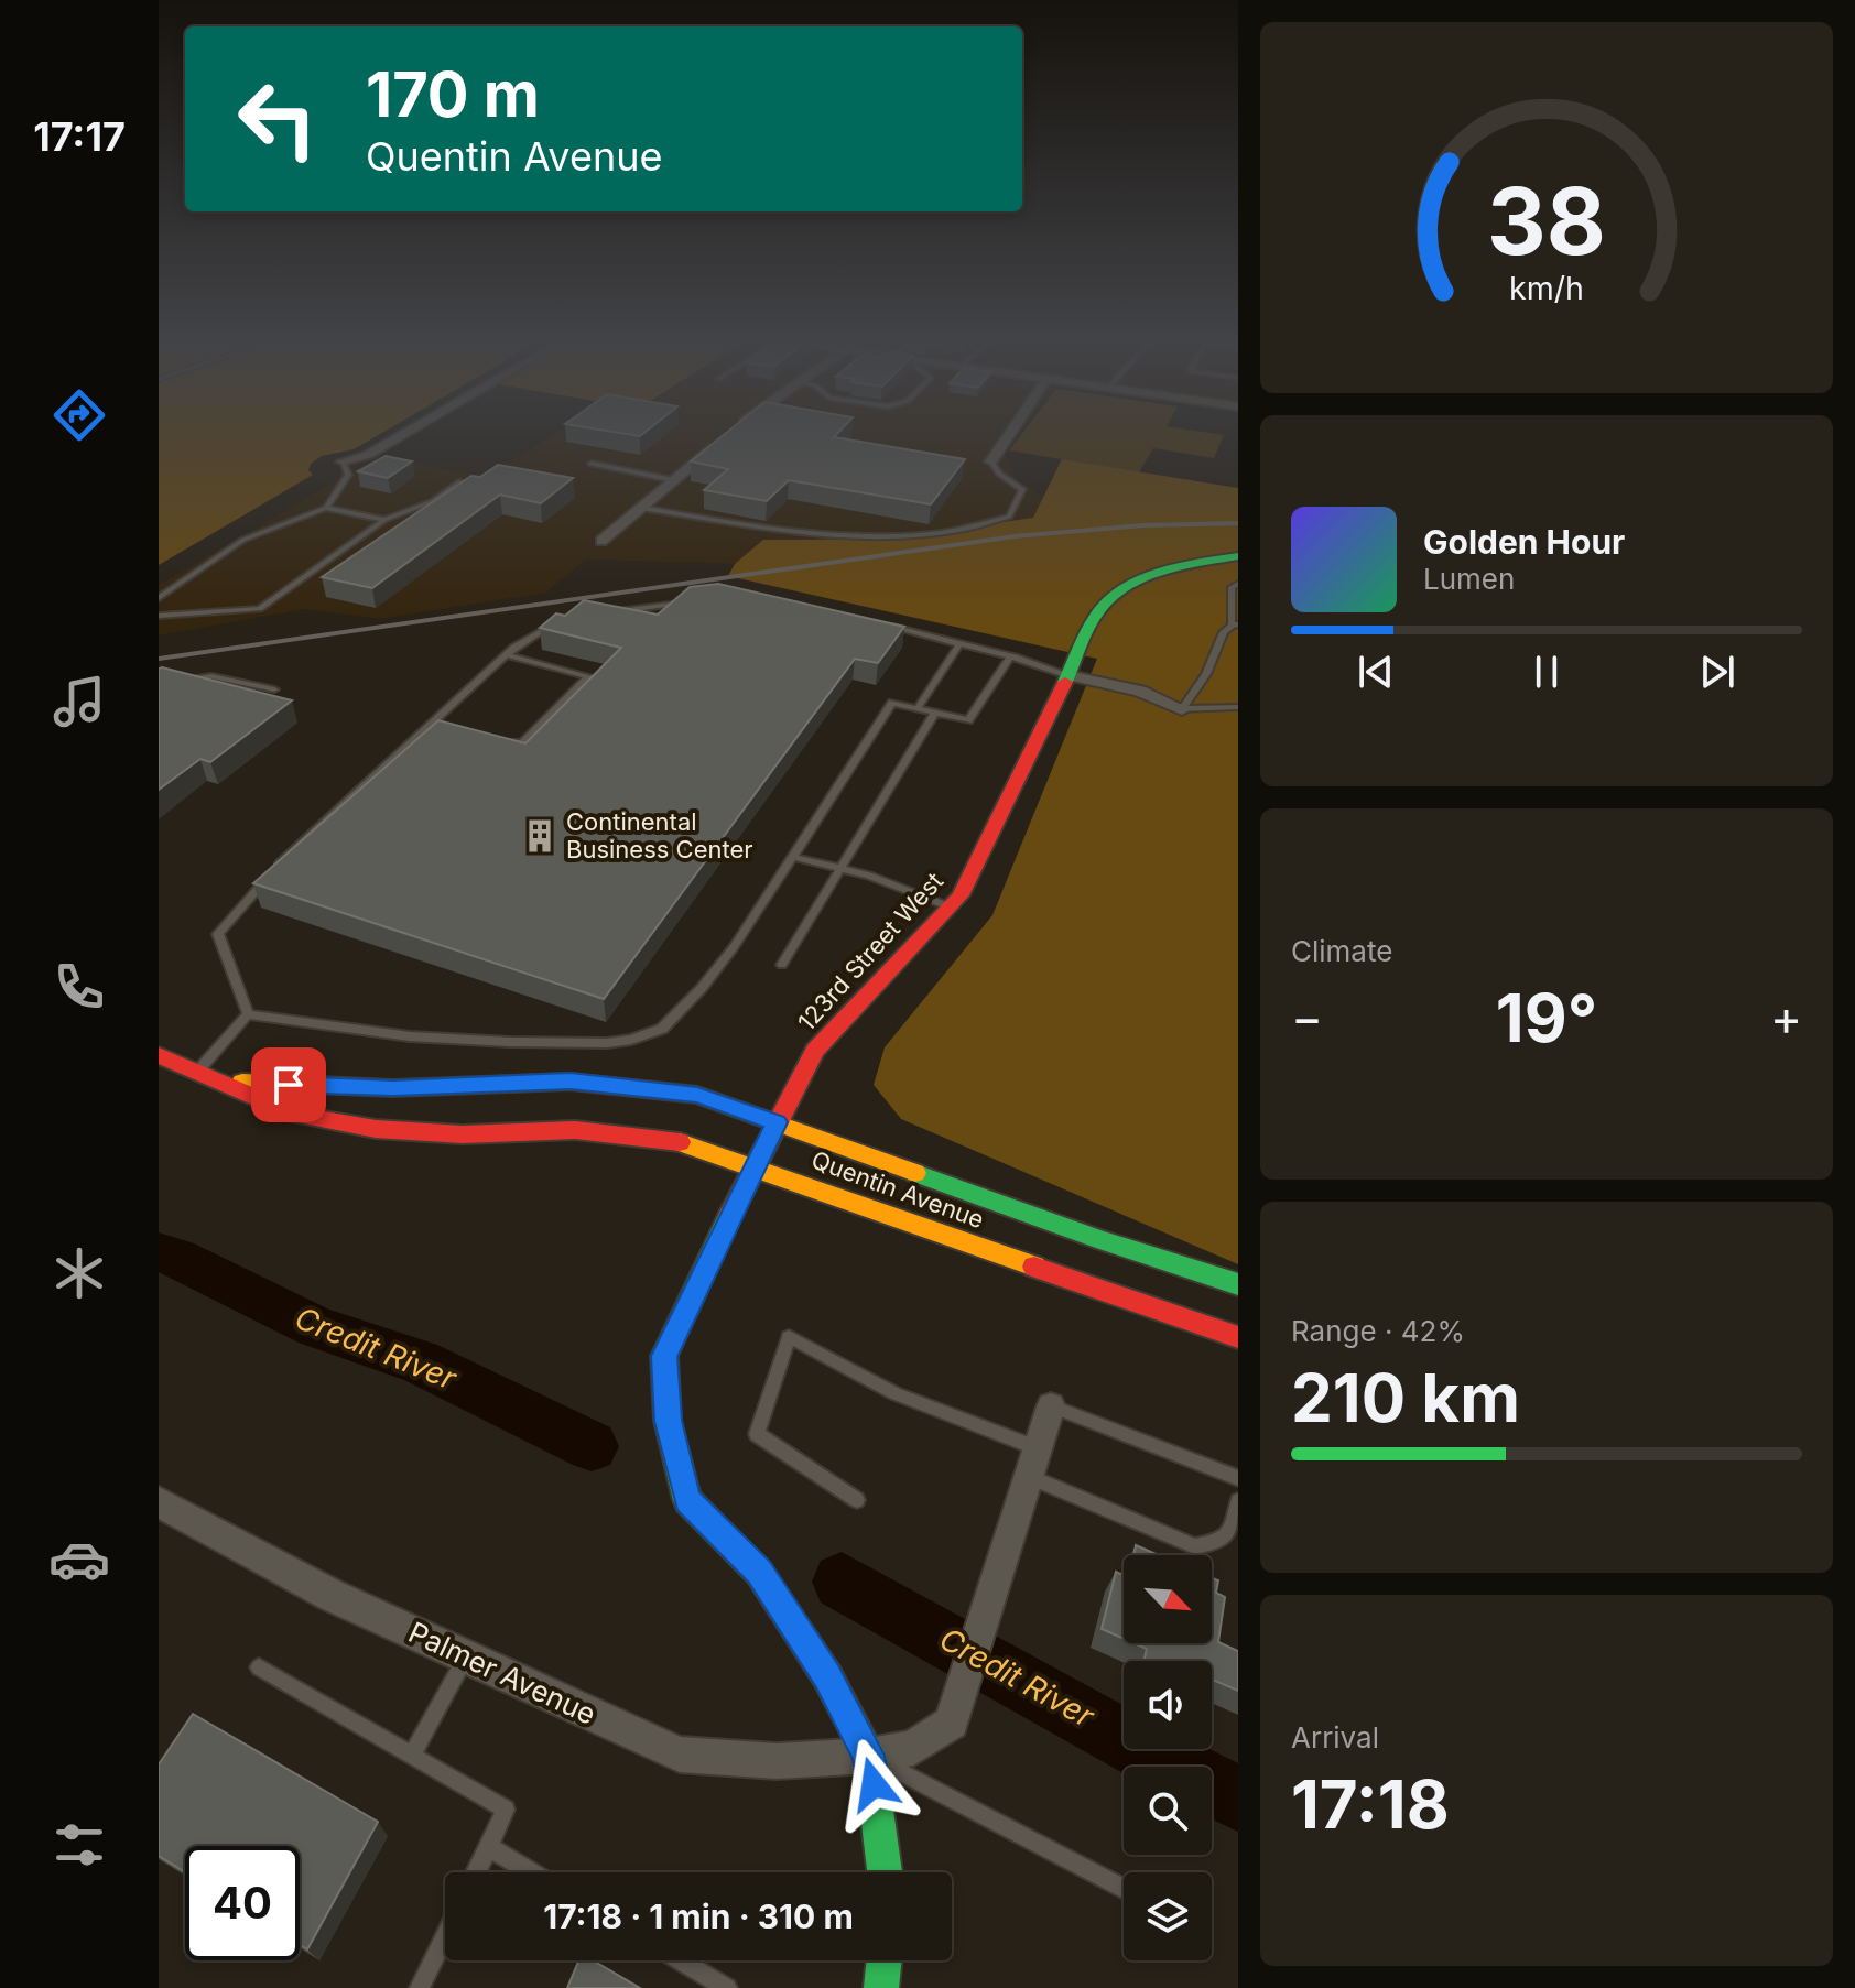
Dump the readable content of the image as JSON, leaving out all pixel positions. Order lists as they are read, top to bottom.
{
  "streets": {
    "street": ["123rd Street West", "Quentin Avenue", "Palmer Avenue"]
  },
  "crossings": [
    ["123rd Street West", "Quentin Avenue"],
    ["123rd Street West", "Palmer Avenue"]
  ],
  "water": ["Credit River"],
  "places": {
    "building": ["Continental Business Center"]
  },
  "north": "bottom right",
  "page": {
    "tabs": "17:17",
    "turn": ["170 m", "Quentin Avenue"],
    "song": ["Golden Hour", "Lumen"],
    "tile": [
      "Climate",
      ["Range · 42%", "210 km"],
      ["Arrival", "17:18"]
    ],
    "heat": ["−", "19°", "+"],
    "limit": "40",
    "trip": "17:18 · 1 min · 310 m",
    "gauge": ["38", "km/h"]
  }
}
